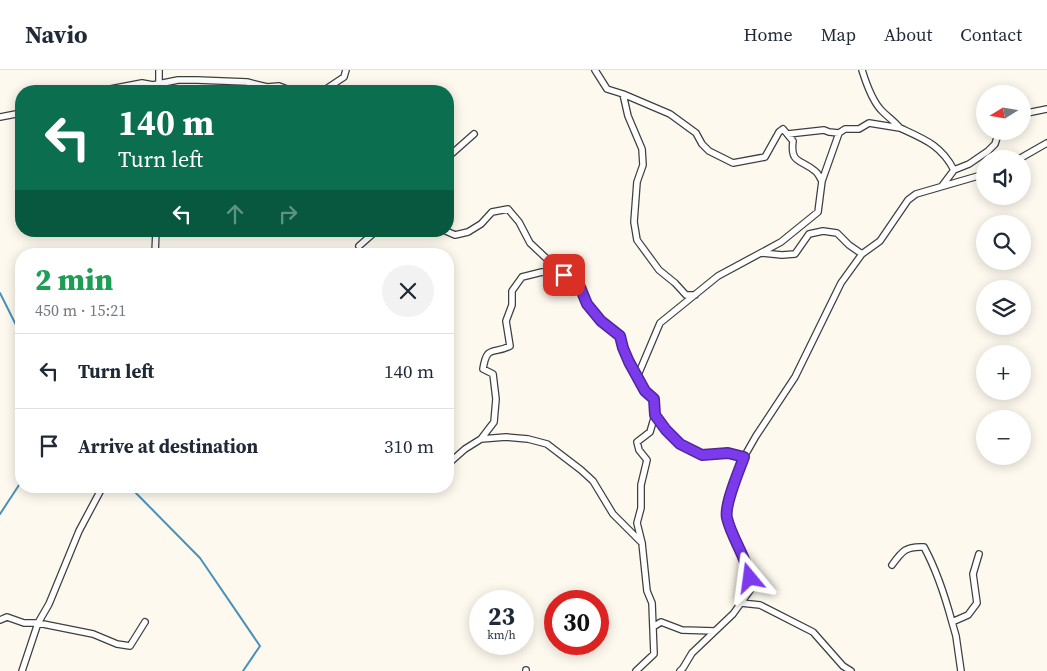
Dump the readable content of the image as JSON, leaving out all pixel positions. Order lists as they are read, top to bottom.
{
  "north": "left",
  "page": {
    "header": "Navio",
    "nav": [
      "Home",
      "Map",
      "About",
      "Contact"
    ],
    "map_buttons": ["+", "−"],
    "turn": ["140 m", "Turn left"],
    "heading": ["2 min", "450 m · 15:21"],
    "list": [
      {
        "name": "Turn left",
        "value": "140 m"
      },
      {
        "name": "Arrive at destination",
        "value": "310 m"
      }
    ],
    "speed": "23 km/h",
    "limit": "30"
  }
}
